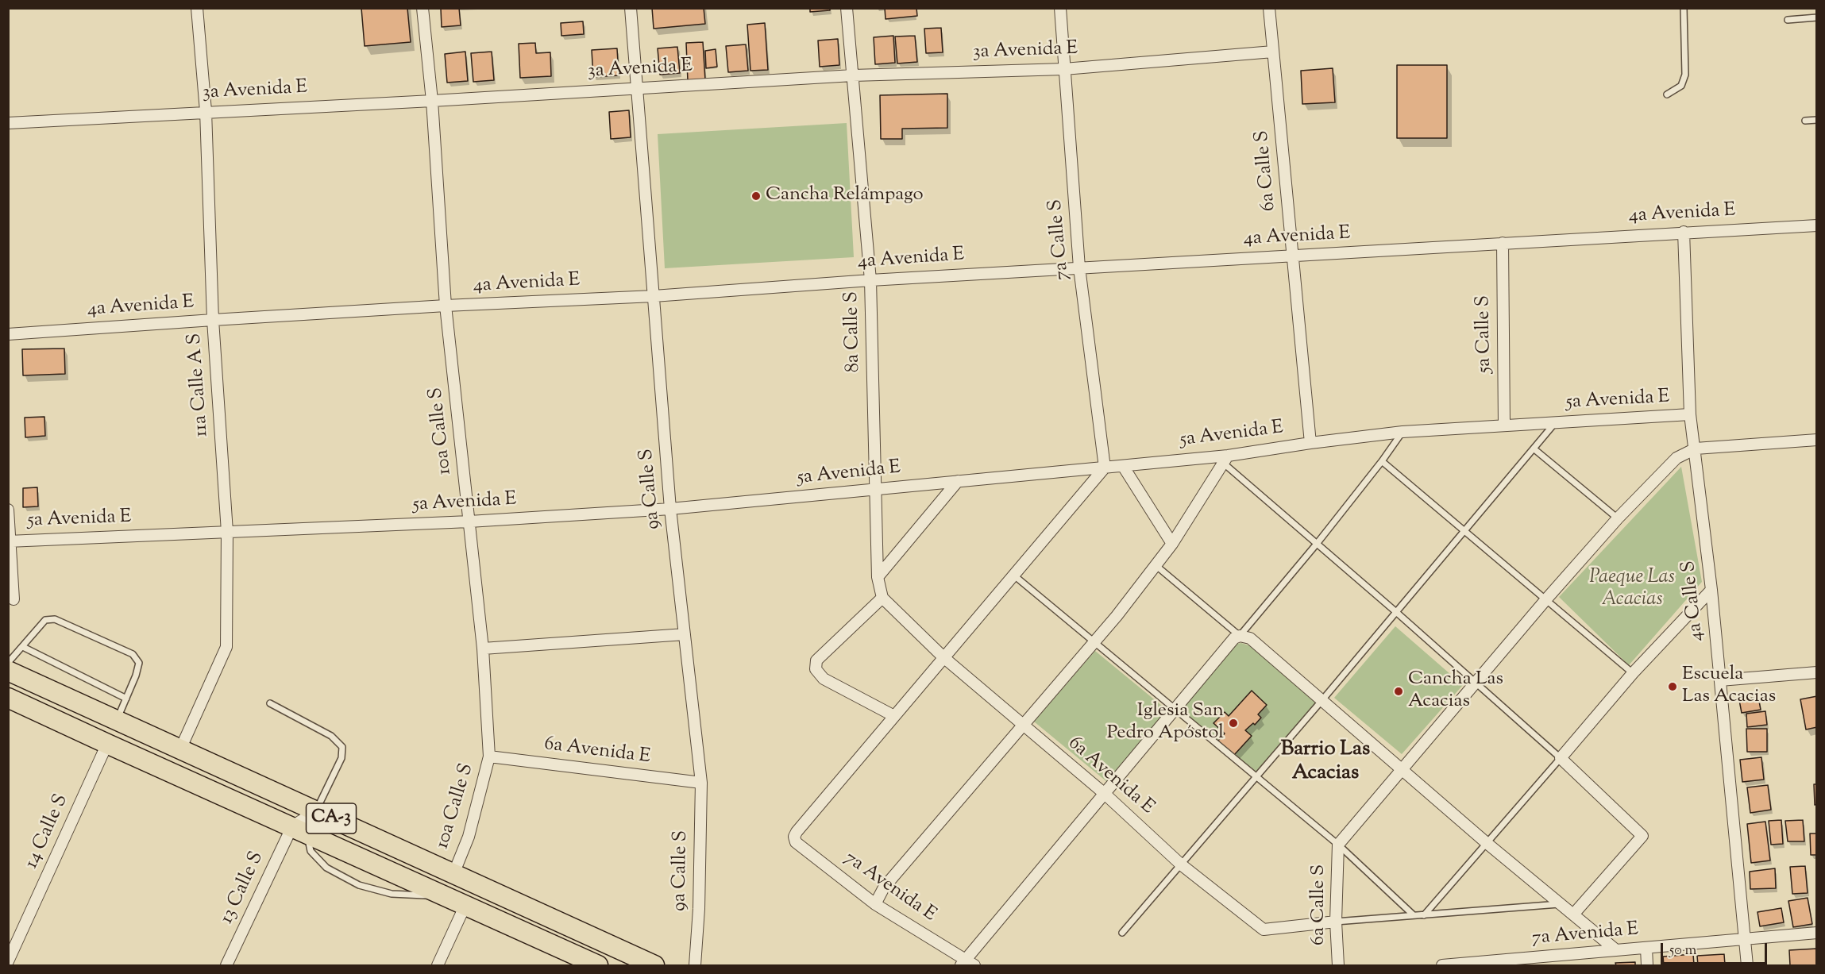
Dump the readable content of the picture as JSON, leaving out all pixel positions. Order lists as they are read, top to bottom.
{
  "streets": {
    "highway": ["CA-3"],
    "street": [
      "3a Avenida E",
      "6a Calle S",
      "4a Avenida E",
      "7a Calle S",
      "8a Calle S",
      "5a Calle S",
      "11a Calle A S",
      "5a Avenida E",
      "10a Calle S",
      "9a Calle S",
      "4a Calle S",
      "6a Avenida E",
      "14 Calle S",
      "7a Avenida E",
      "13 Calle S"
    ]
  },
  "crossings": [
    ["3a Avenida E", "6a Calle S"],
    ["3a Avenida E", "7a Calle S"],
    ["3a Avenida E", "8a Calle S"],
    ["3a Avenida E", "11a Calle A S"],
    ["3a Avenida E", "10a Calle S"],
    ["3a Avenida E", "9a Calle S"],
    ["6a Calle S", "4a Avenida E"],
    ["6a Calle S", "5a Avenida E"],
    ["6a Calle S", "6a Avenida E"],
    ["4a Avenida E", "7a Calle S"],
    ["4a Avenida E", "8a Calle S"],
    ["4a Avenida E", "5a Calle S"],
    ["4a Avenida E", "11a Calle A S"],
    ["4a Avenida E", "10a Calle S"],
    ["4a Avenida E", "9a Calle S"],
    ["4a Avenida E", "4a Calle S"],
    ["7a Calle S", "5a Avenida E"],
    ["8a Calle S", "5a Avenida E"],
    ["8a Calle S", "6a Avenida E"],
    ["5a Calle S", "5a Avenida E"],
    ["11a Calle A S", "5a Avenida E"],
    ["11a Calle A S", "CA-3"],
    ["5a Avenida E", "10a Calle S"],
    ["5a Avenida E", "9a Calle S"],
    ["5a Avenida E", "4a Calle S"],
    ["10a Calle S", "6a Avenida E"],
    ["10a Calle S", "CA-3"],
    ["9a Calle S", "6a Avenida E"],
    ["4a Calle S", "7a Avenida E"],
    ["CA-3", "14 Calle S"],
    ["CA-3", "13 Calle S"]
  ],
  "districts": ["Barrio Las Acacias"],
  "parks": ["Paeque Las Acacias"],
  "places": [
    "Cancha Relámpago",
    "Escuela Las Acacias",
    "Cancha Las Acacias",
    "Iglesia San Pedro Apóstol"
  ],
  "scale_bar": "50 m"
}
